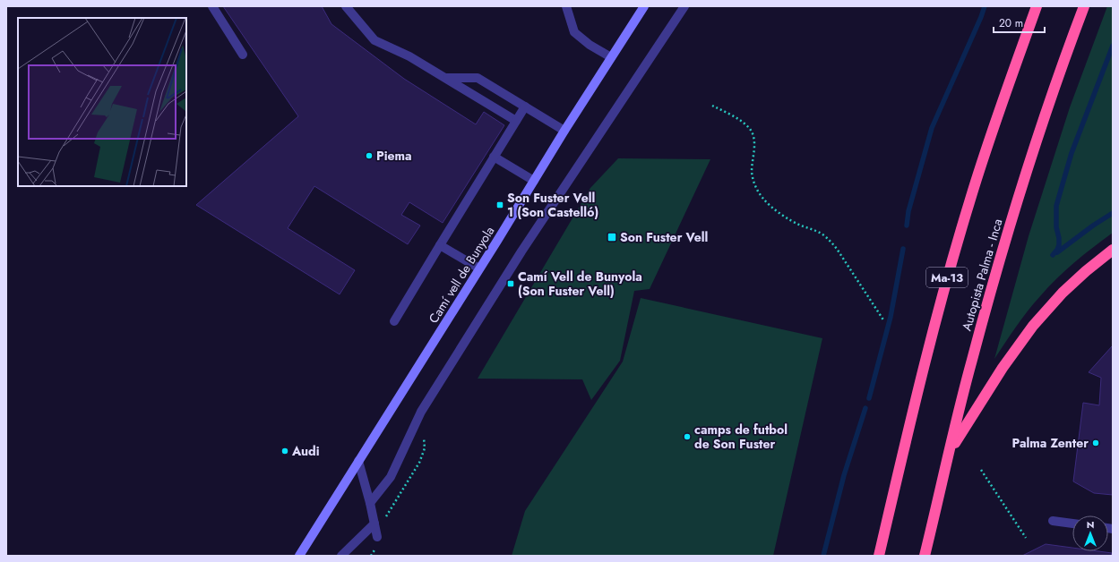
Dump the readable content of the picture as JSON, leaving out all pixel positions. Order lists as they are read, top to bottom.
{
  "streets": {
    "highway": ["Autopista Palma - Inca", "Ma-13"],
    "main road": ["Camí vell de Bunyola"]
  },
  "places": {
    "other": [
      "Piema",
      "camps de futbol de Son Fuster",
      "Palma Zenter",
      "Audi"
    ],
    "transit": ["Son Fuster Vell 1 (Son Castelló)", "Son Fuster Vell", "Camí Vell de Bunyola (Son Fuster Vell)"]
  },
  "scale_bar": "20 m",
  "north": "top"
}
